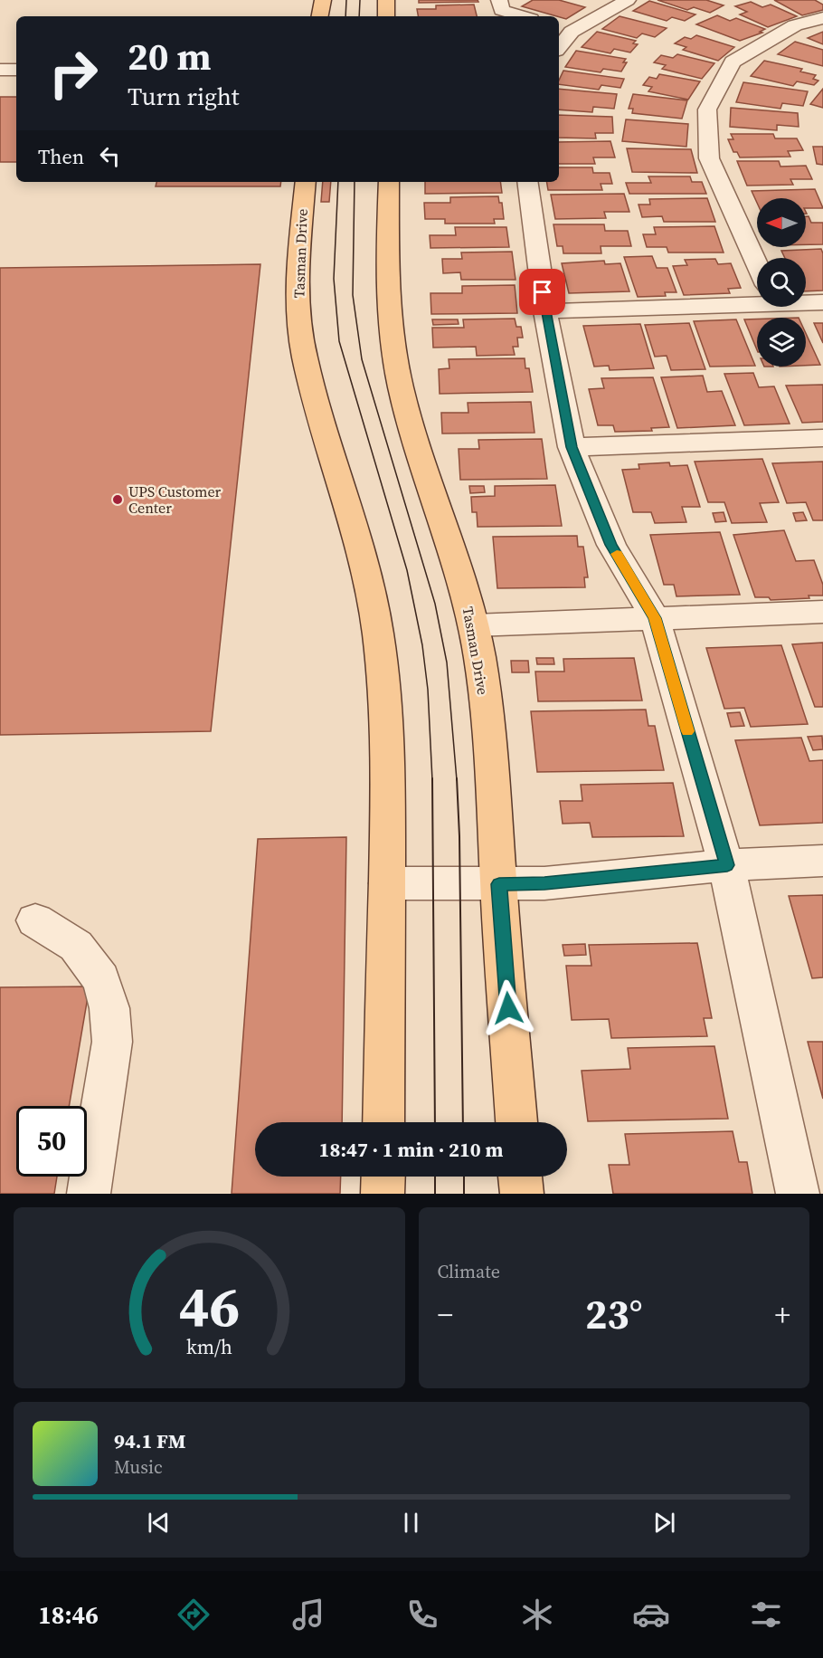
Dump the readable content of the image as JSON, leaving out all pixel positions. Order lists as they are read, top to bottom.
{
  "streets": {
    "main road": ["Tasman Drive"]
  },
  "places": ["UPS Customer Center"],
  "north": "left",
  "page": {
    "turn": ["20 m", "Turn right"],
    "then": "Then",
    "limit": "50",
    "trip": "18:47 · 1 min · 210 m",
    "tile": "Climate",
    "heat": ["−", "23°", "+"],
    "song": ["94.1 FM", "Music"],
    "tabs": "18:46",
    "gauge": ["46", "km/h"]
  }
}
